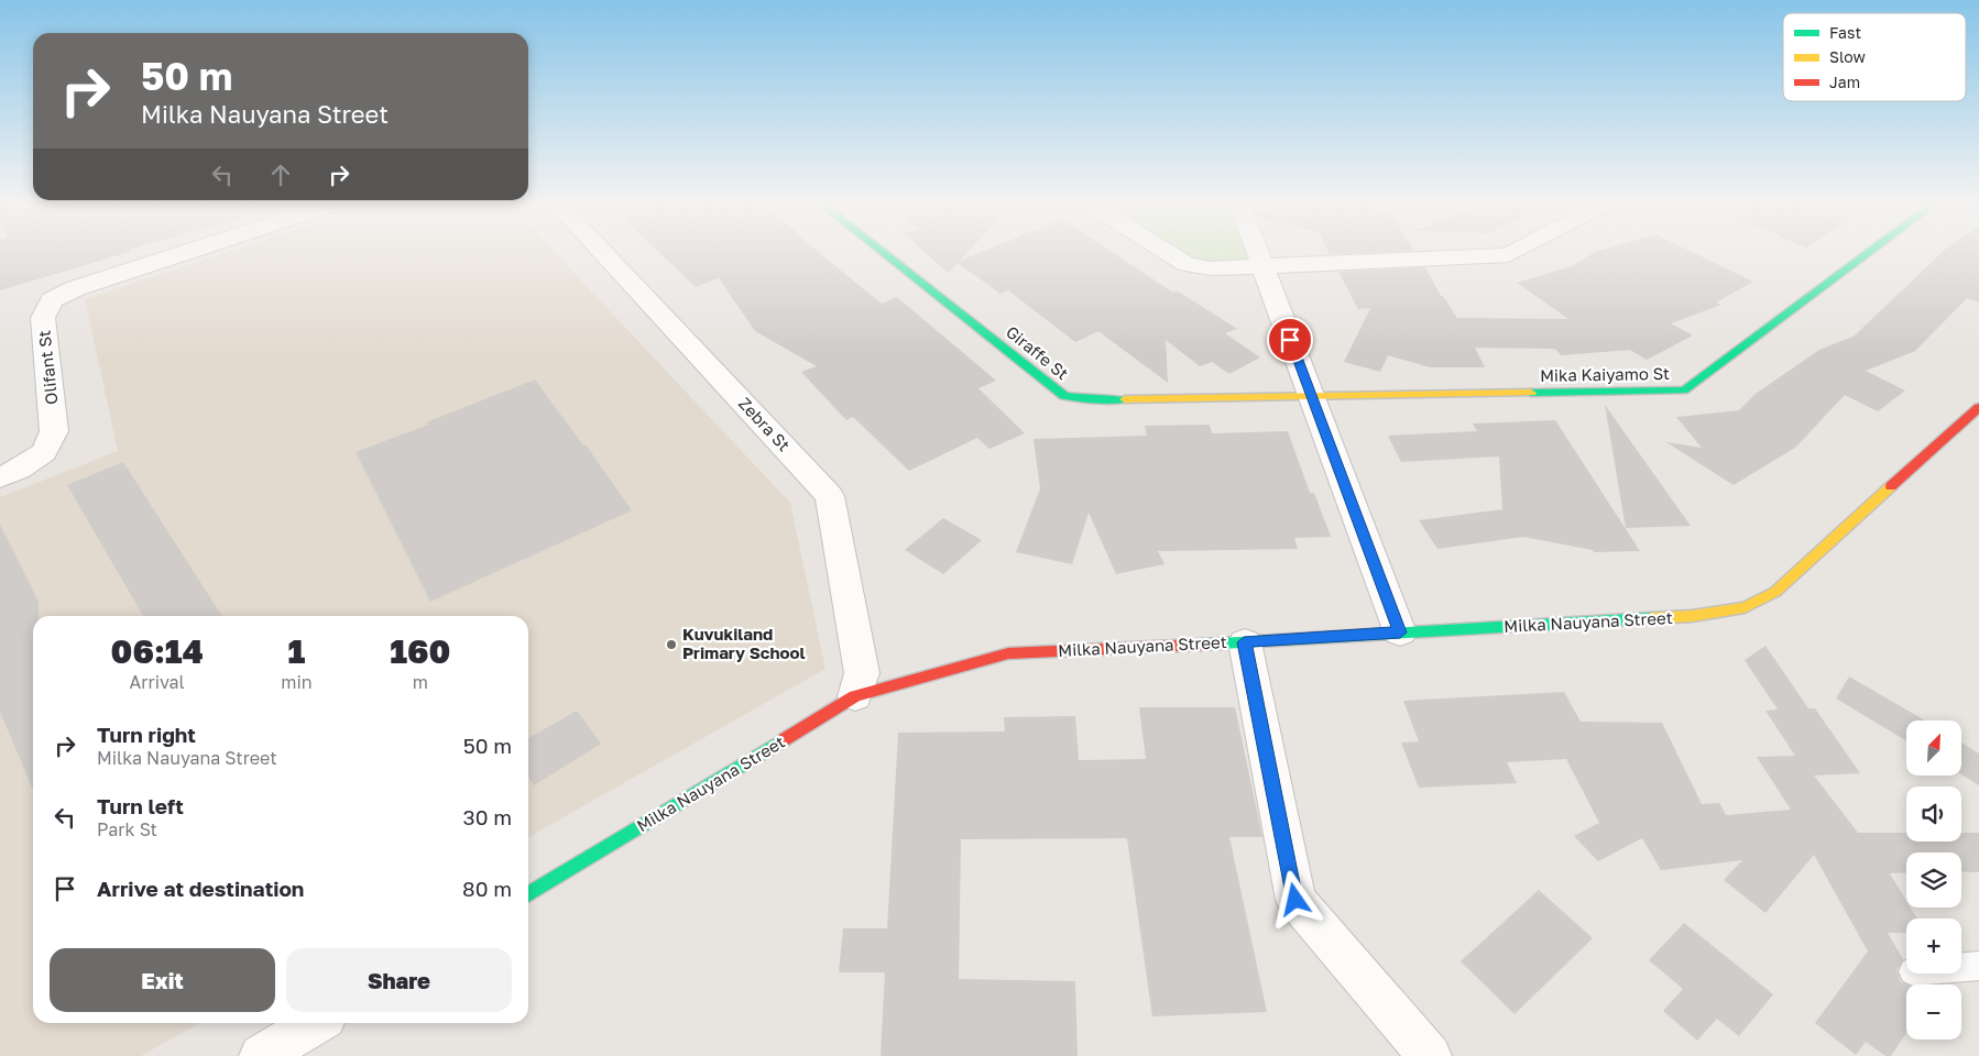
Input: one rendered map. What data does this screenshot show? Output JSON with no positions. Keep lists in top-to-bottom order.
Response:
{
  "streets": {
    "street": [
      "Giraffe St",
      "Olifant St",
      "Mika Kaiyamo St",
      "Zebra St",
      "Milka Nauyana Street"
    ]
  },
  "crossings": [
    ["Giraffe St", "Mika Kaiyamo St"],
    ["Zebra St", "Milka Nauyana Street"]
  ],
  "places": ["Kuvukiland Primary School"],
  "legend": ["Fast", "Slow", "Jam"],
  "north": "top right",
  "page": {
    "turn": ["50 m", "Milka Nauyana Street"],
    "eta": [
      "06:14",
      "Arrival",
      "1",
      "min",
      "160",
      "m"
    ],
    "list": [
      {
        "name": "Turn right",
        "note": "Milka Nauyana Street",
        "value": "50 m"
      },
      {
        "name": "Turn left",
        "note": "Park St",
        "value": "30 m"
      },
      {
        "name": "Arrive at destination",
        "value": "80 m"
      }
    ],
    "map_buttons": ["+", "−"],
    "buttons": ["Exit", "Share"]
  }
}
